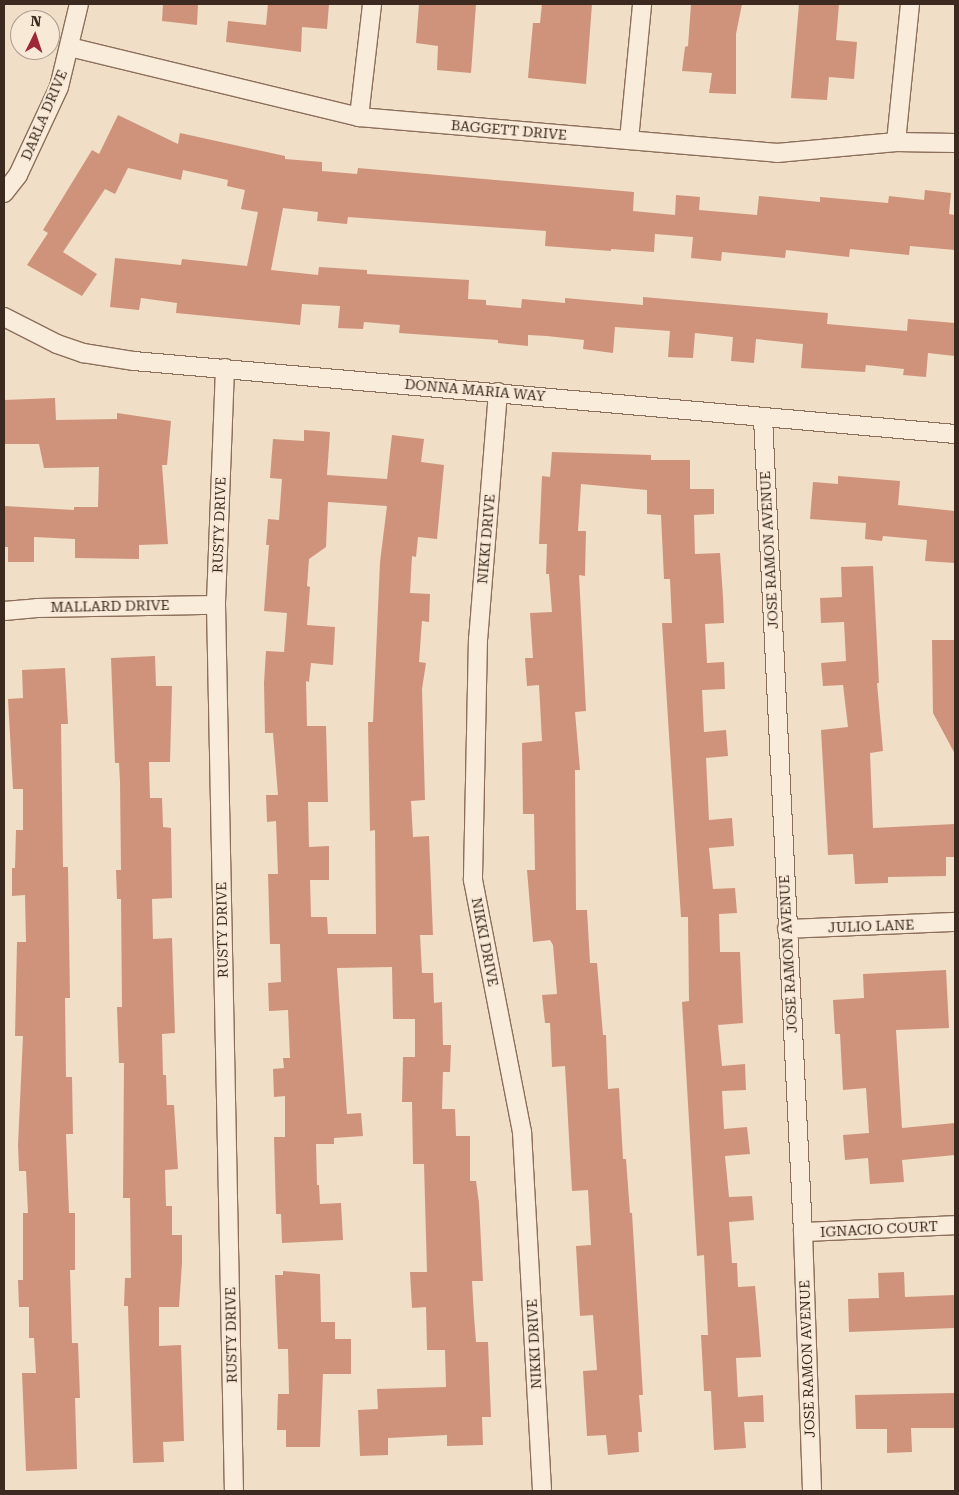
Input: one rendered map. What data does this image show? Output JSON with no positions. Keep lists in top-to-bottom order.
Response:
{
  "streets": {
    "street": [
      "DARLA DRIVE",
      "BAGGETT DRIVE",
      "DONNA MARIA WAY",
      "RUSTY DRIVE",
      "NIKKI DRIVE",
      "JOSE RAMON AVENUE",
      "MALLARD DRIVE",
      "JULIO LANE",
      "IGNACIO COURT"
    ]
  },
  "crossings": [
    ["DARLA DRIVE", "BAGGETT DRIVE"],
    ["DONNA MARIA WAY", "RUSTY DRIVE"],
    ["DONNA MARIA WAY", "NIKKI DRIVE"],
    ["DONNA MARIA WAY", "JOSE RAMON AVENUE"],
    ["RUSTY DRIVE", "MALLARD DRIVE"],
    ["JOSE RAMON AVENUE", "JULIO LANE"],
    ["JOSE RAMON AVENUE", "IGNACIO COURT"]
  ],
  "north": "top"
}
